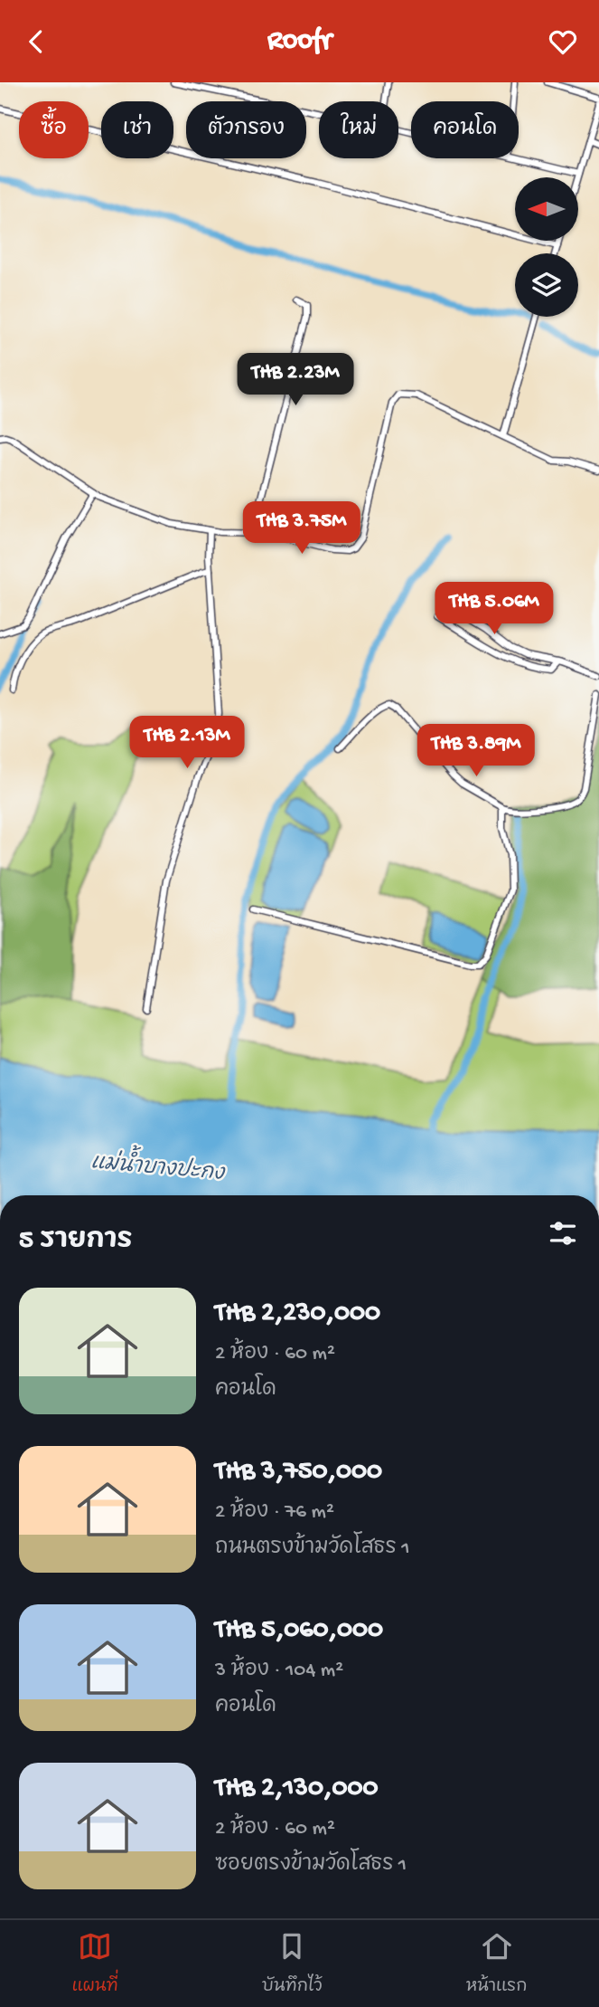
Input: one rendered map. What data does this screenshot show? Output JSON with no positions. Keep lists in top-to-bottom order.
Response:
{
  "water": ["แม่น้ำบางปะกง"],
  "north": "left",
  "page": {
    "header": "Roofr",
    "chip": [
      "ซื้อ",
      "เช่า",
      "ตัวกรอง",
      "ใหม่",
      "คอนโด"
    ],
    "price": [
      "THB 2.23M",
      "THB 3.75M",
      "THB 5.06M",
      "THB 2.13M",
      "THB 3.89M"
    ],
    "heading": "5 รายการ",
    "list": [
      {
        "name": "THB 2,230,000",
        "note": "2 ห้อง · 60 m² · คอนโด"
      },
      {
        "name": "THB 3,750,000",
        "note": "2 ห้อง · 76 m² · ถนนตรงข้ามวัดโสธร 1"
      },
      {
        "name": "THB 5,060,000",
        "note": "3 ห้อง · 104 m² · คอนโด"
      },
      {
        "name": "THB 2,130,000",
        "note": "2 ห้อง · 60 m² · ซอยตรงข้ามวัดโสธร 1"
      }
    ],
    "tabs": ["แผนที่", "บันทึกไว้", "หน้าแรก"]
  }
}
